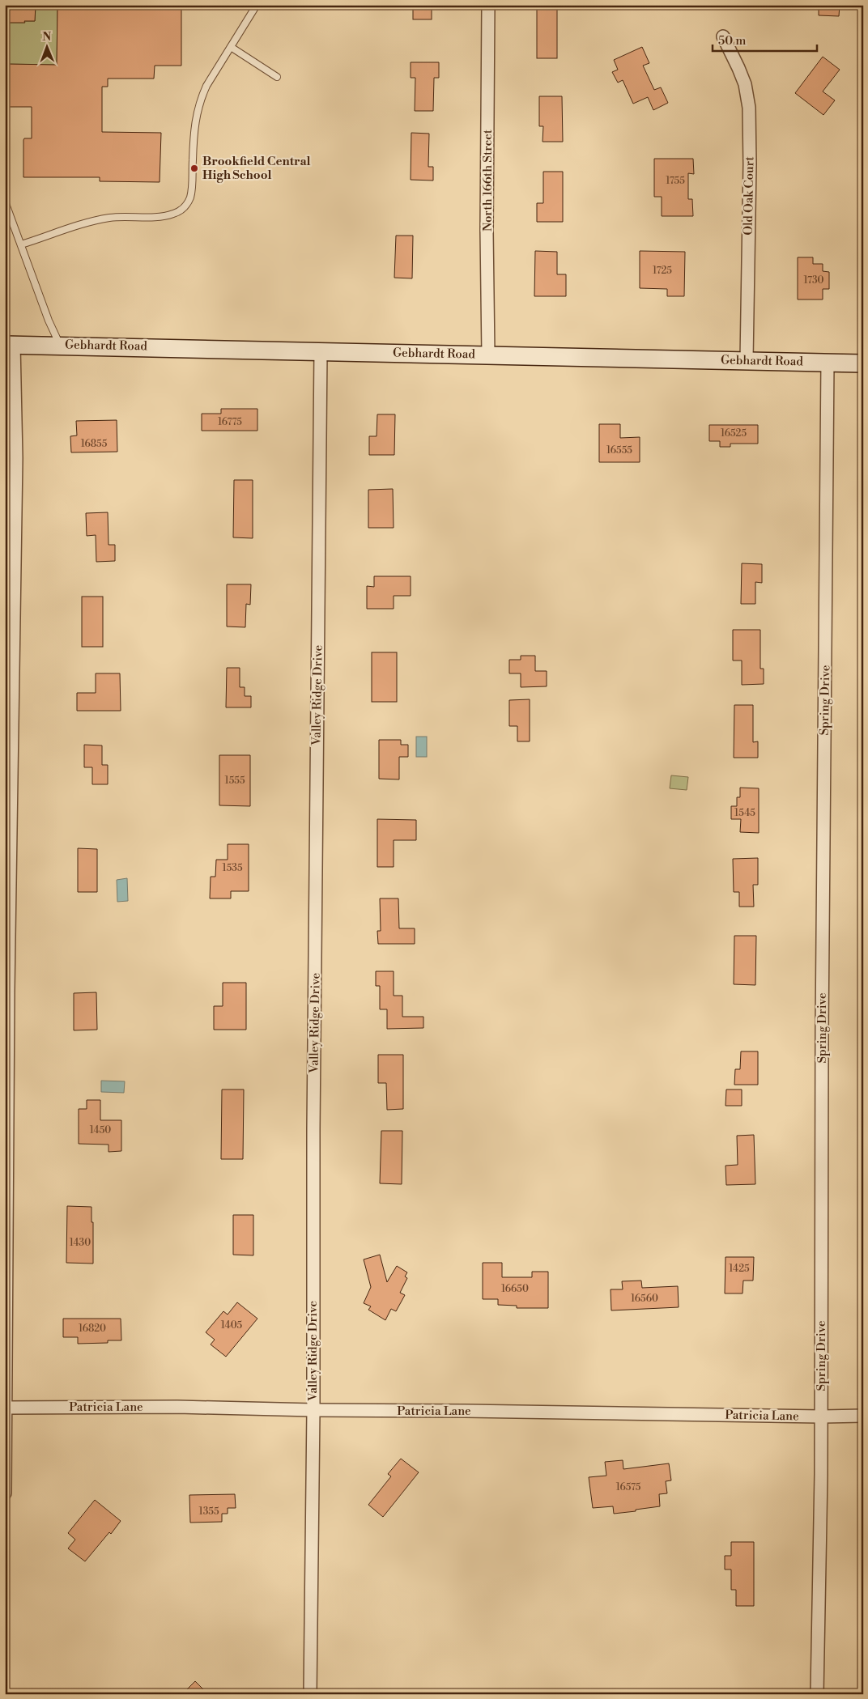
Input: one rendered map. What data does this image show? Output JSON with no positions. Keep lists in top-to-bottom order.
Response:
{
  "streets": {
    "street": [
      "North 166th Street",
      "Old Oak Court",
      "Gebhardt Road",
      "Valley Ridge Drive",
      "Spring Drive",
      "Patricia Lane"
    ]
  },
  "crossings": [
    ["North 166th Street", "Gebhardt Road"],
    ["Old Oak Court", "Gebhardt Road"],
    ["Gebhardt Road", "Valley Ridge Drive"],
    ["Gebhardt Road", "Spring Drive"],
    ["Valley Ridge Drive", "Patricia Lane"],
    ["Spring Drive", "Patricia Lane"]
  ],
  "places": ["Brookfield Central High School"],
  "house_numbers": [
    "1755",
    "1725",
    "1730",
    "16775",
    "16525",
    "16855",
    "16555",
    "1555",
    "1545",
    "1535",
    "1450",
    "1430",
    "1425",
    "16650",
    "16560",
    "1405",
    "16820",
    "16575",
    "1355"
  ],
  "scale_bar": "50 m",
  "north": "top"
}
